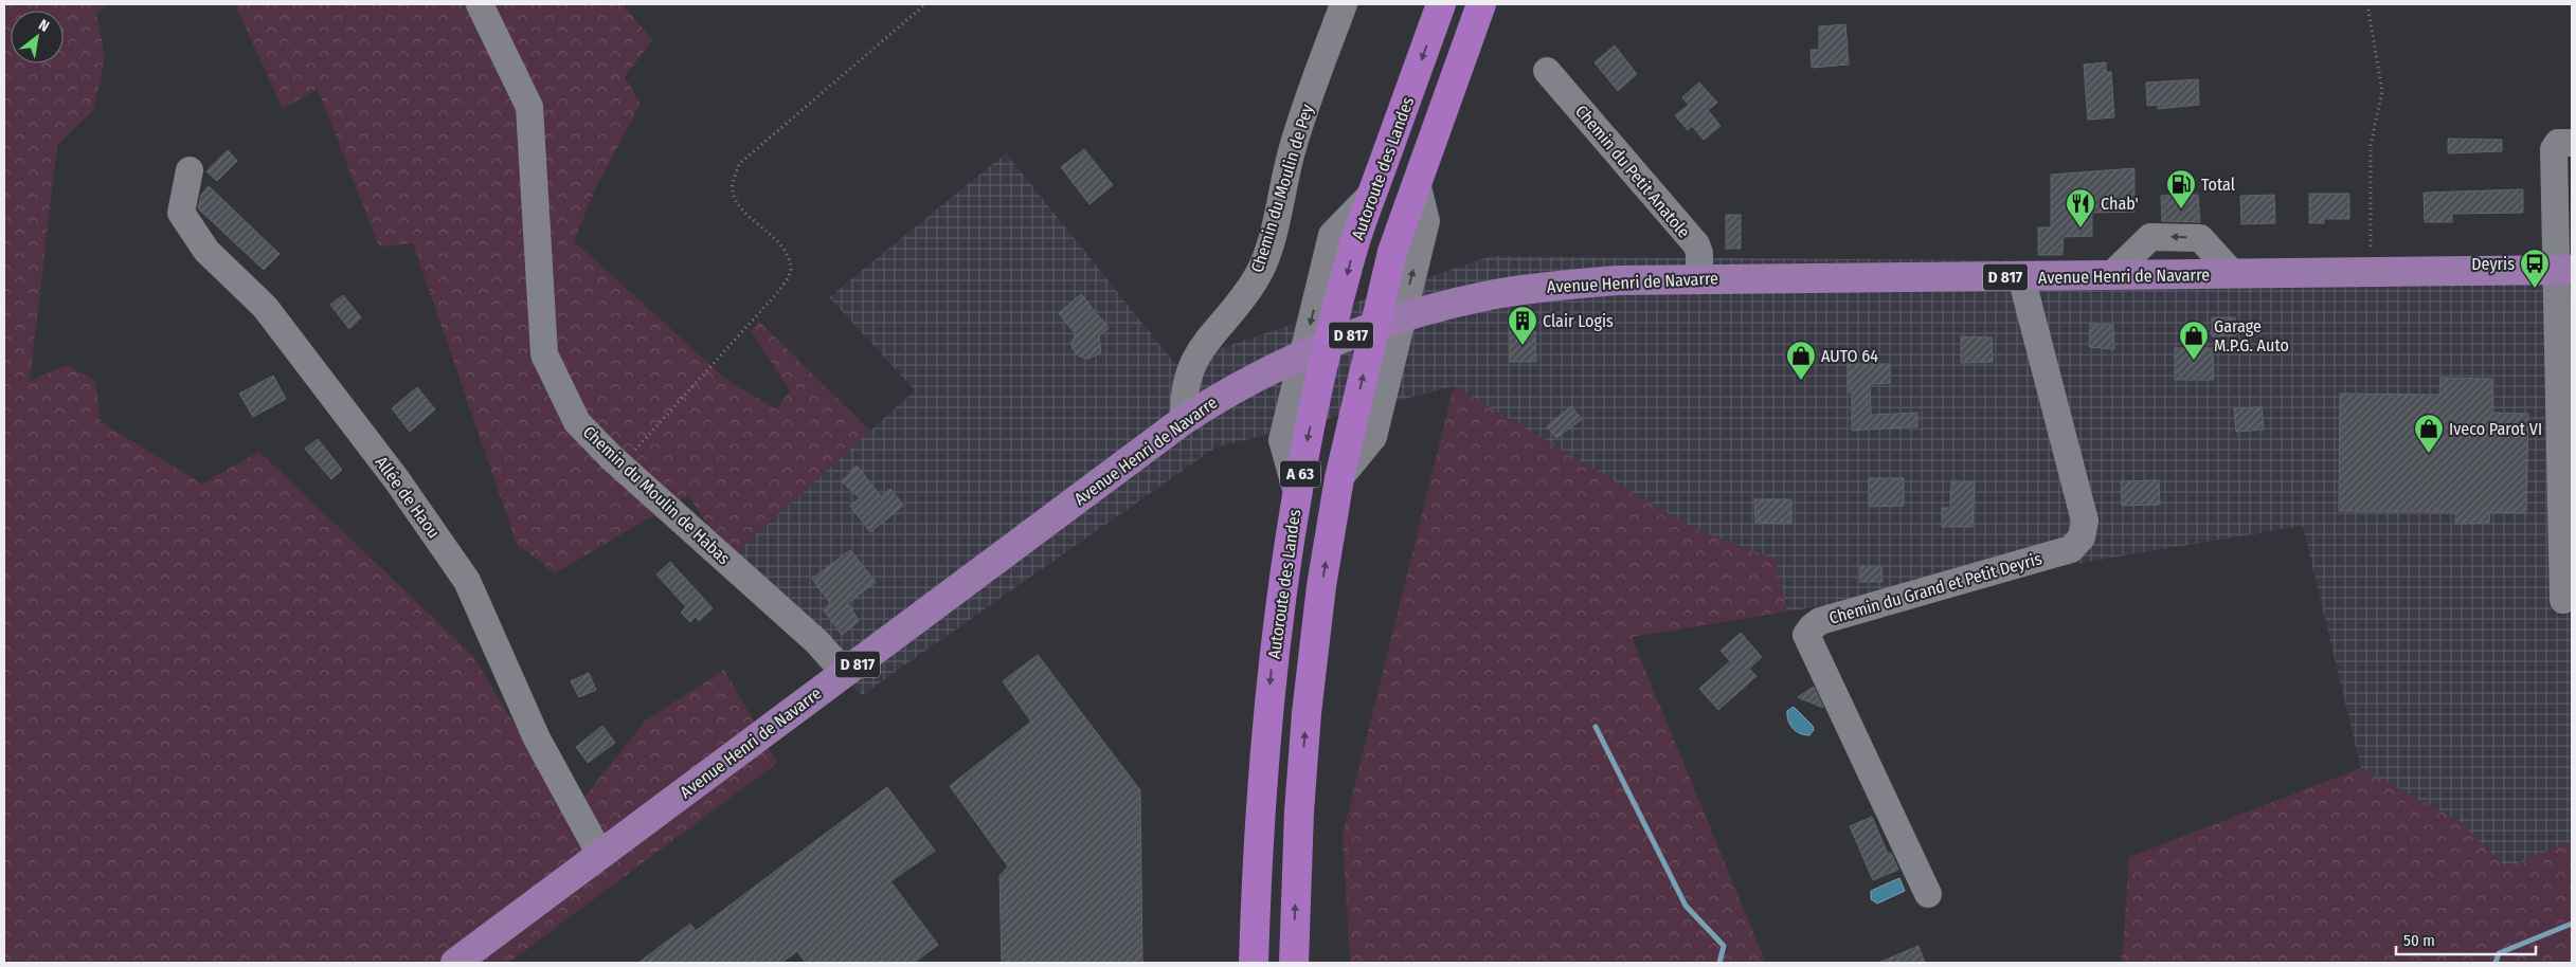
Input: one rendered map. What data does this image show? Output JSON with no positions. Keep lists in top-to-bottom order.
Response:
{
  "streets": {
    "highway": ["Autoroute des Landes", "A 63"],
    "main road": ["Avenue Henri de Navarre", "D 817"],
    "street": [
      "Chemin du Petit Anatole",
      "Chemin du Moulin de Pey",
      "Chemin du Moulin de Habas",
      "Allée de Haou",
      "Chemin du Grand et Petit Deyris"
    ]
  },
  "crossings": [
    ["Chemin du Petit Anatole", "Avenue Henri de Navarre"],
    ["Chemin du Moulin de Pey", "Avenue Henri de Navarre"],
    ["Avenue Henri de Navarre", "Chemin du Moulin de Habas"],
    ["Avenue Henri de Navarre", "Allée de Haou"],
    ["Avenue Henri de Navarre", "Chemin du Grand et Petit Deyris"]
  ],
  "places": {
    "fuel station": ["Total"],
    "restaurant": ["Chab'"],
    "bus stop": ["Deyris"],
    "building": ["Clair Logis"],
    "shop": ["Garage M.P.G. Auto", "AUTO 64", "Iveco Parot VI"]
  },
  "scale_bar": "50 m",
  "north": "top right"
}
